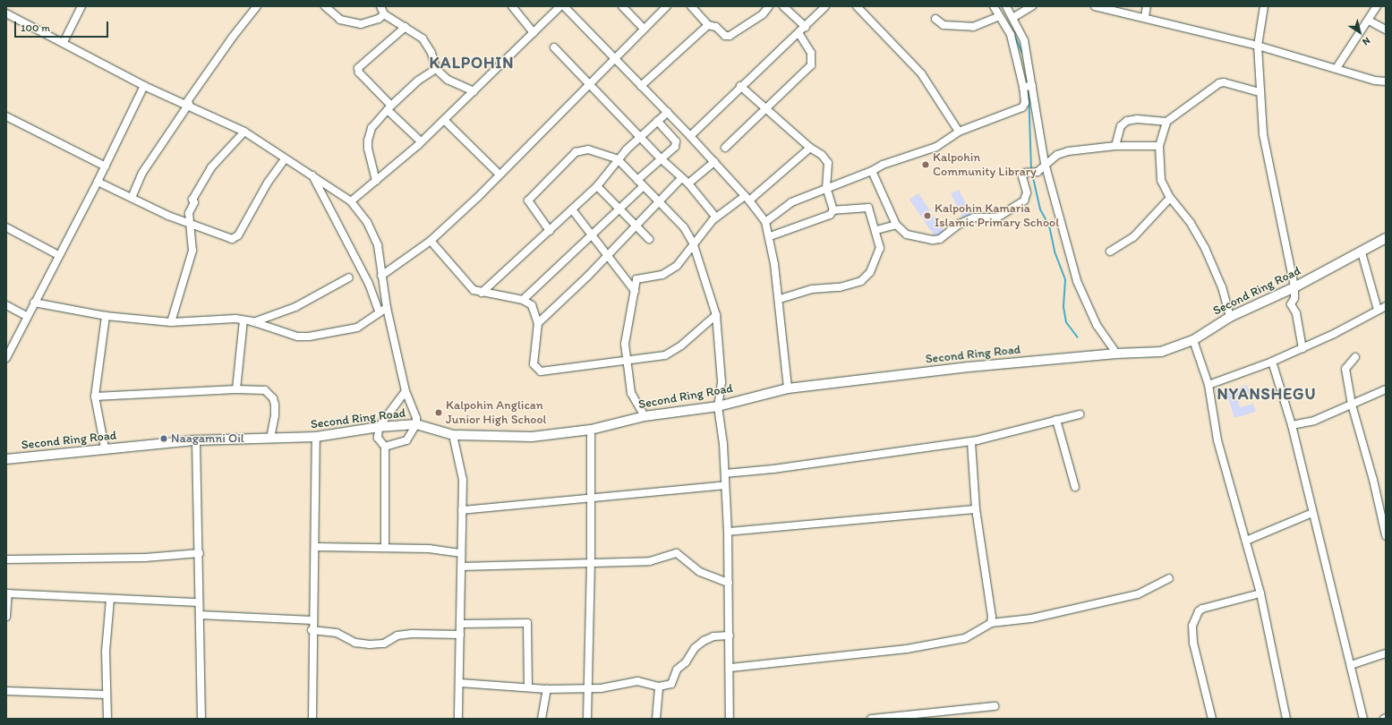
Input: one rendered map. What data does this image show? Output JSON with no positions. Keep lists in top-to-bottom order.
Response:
{
  "streets": {
    "street": ["Second Ring Road"]
  },
  "districts": ["KALPOHIN", "NYANSHEGU"],
  "places": [
    "Kalpohin Community Library",
    "Kalpohin Kamaria Islamic Primary School",
    "Kalpohin Anglican Junior High School",
    "Naagamni Oil"
  ],
  "scale_bar": "100 m",
  "north": "bottom right"
}
